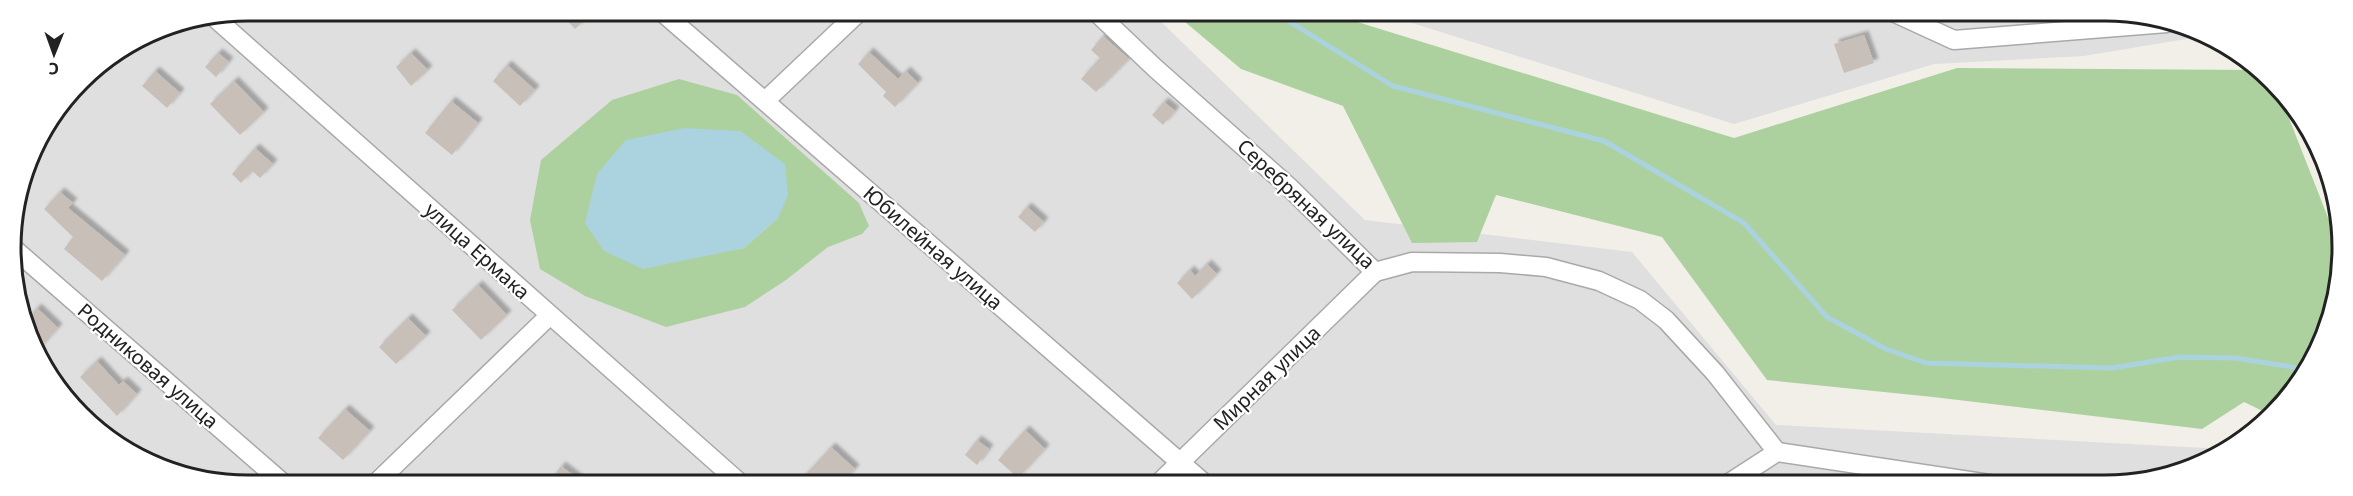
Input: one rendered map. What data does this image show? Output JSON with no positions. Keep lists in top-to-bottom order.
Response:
{
  "streets": {
    "street": [
      "Серебряная улица",
      "Юбилейная улица",
      "улица Ермака",
      "Родниковая улица",
      "Мирная улица"
    ]
  },
  "crossings": [
    ["Серебряная улица", "Мирная улица"],
    ["Юбилейная улица", "Мирная улица"]
  ],
  "north": "bottom"
}
